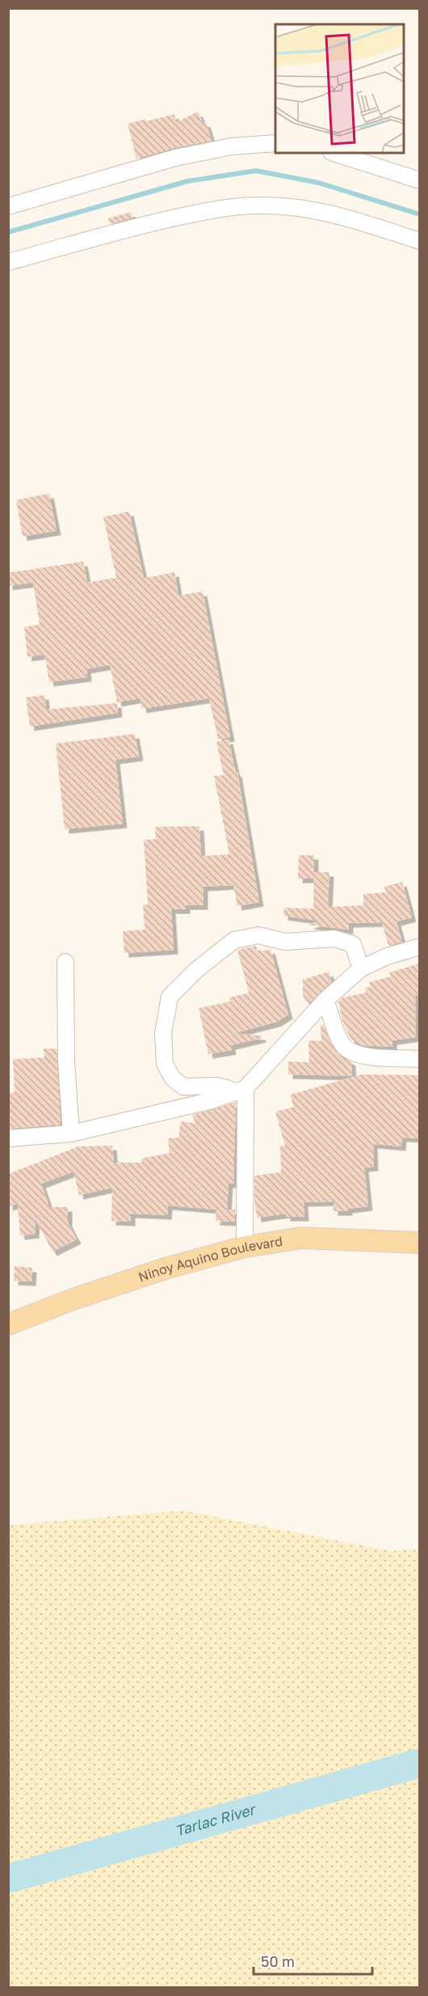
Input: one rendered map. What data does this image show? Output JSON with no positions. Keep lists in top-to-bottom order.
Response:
{
  "streets": {
    "main road": ["Ninoy Aquino Boulevard"]
  },
  "water": ["Tarlac River"],
  "scale_bar": "50 m"
}
